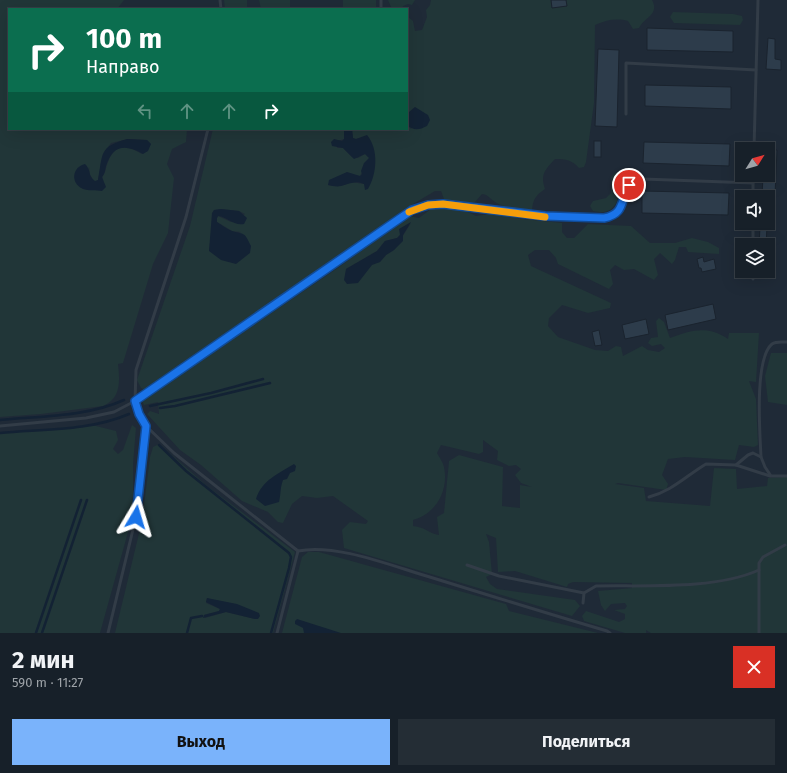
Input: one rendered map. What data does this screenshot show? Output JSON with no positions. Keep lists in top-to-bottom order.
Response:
{
  "north": "top right",
  "page": {
    "turn": ["100 m", "Направо"],
    "heading": ["2 мин", "590 m · 11:27"],
    "buttons": ["Выход", "Поделиться"]
  }
}
